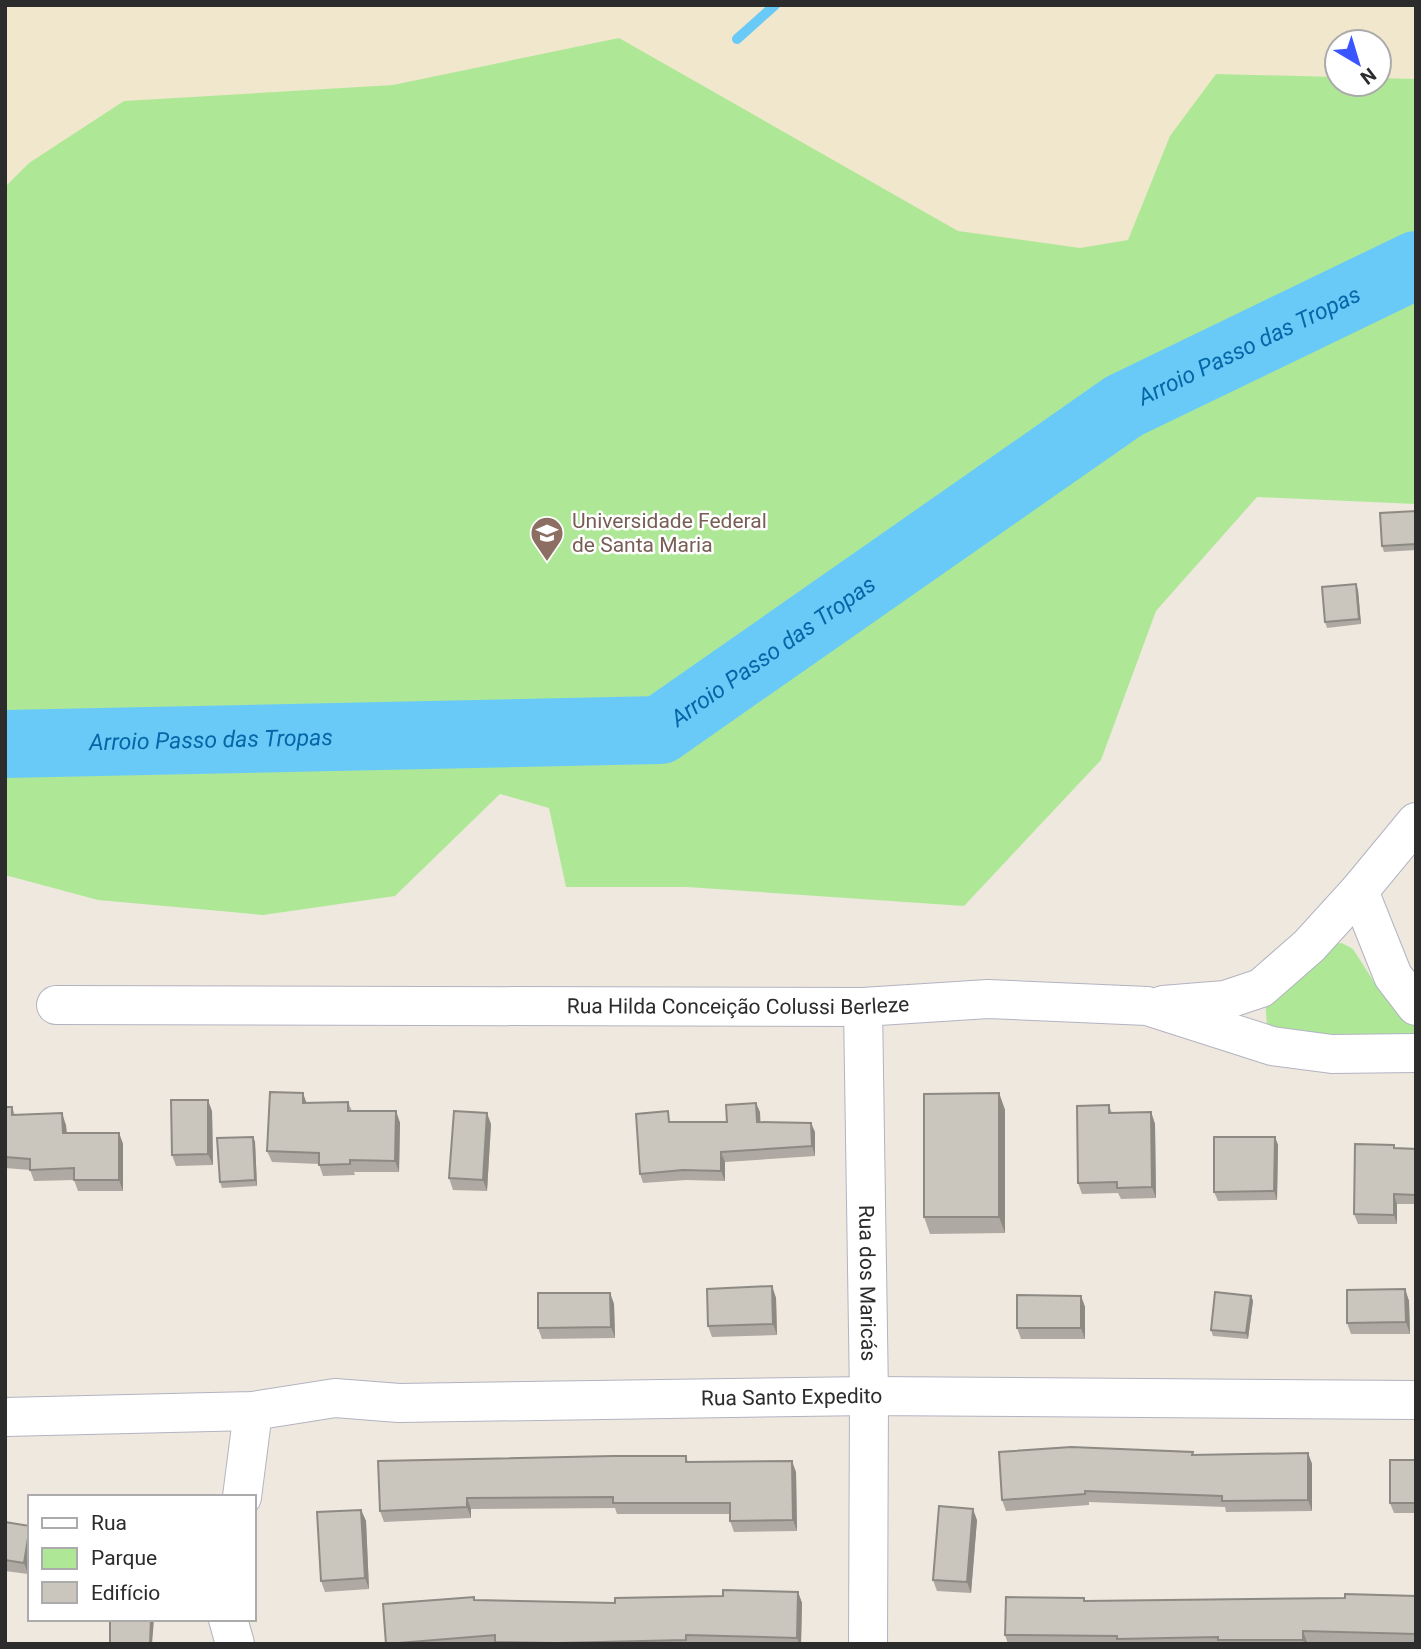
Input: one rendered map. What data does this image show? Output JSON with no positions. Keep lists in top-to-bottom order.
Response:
{
  "streets": {
    "street": ["Rua Hilda Conceição Colussi Berleze", "Rua dos Maricás", "Rua Santo Expedito"]
  },
  "crossings": [
    ["Rua Hilda Conceição Colussi Berleze", "Rua dos Maricás"],
    ["Rua dos Maricás", "Rua Santo Expedito"]
  ],
  "water": ["Arroio Passo das Tropas"],
  "places": {
    "school or university": ["Universidade Federal de Santa Maria"]
  },
  "legend": ["Rua", "Parque", "Edifício"],
  "north": "bottom right"
}
